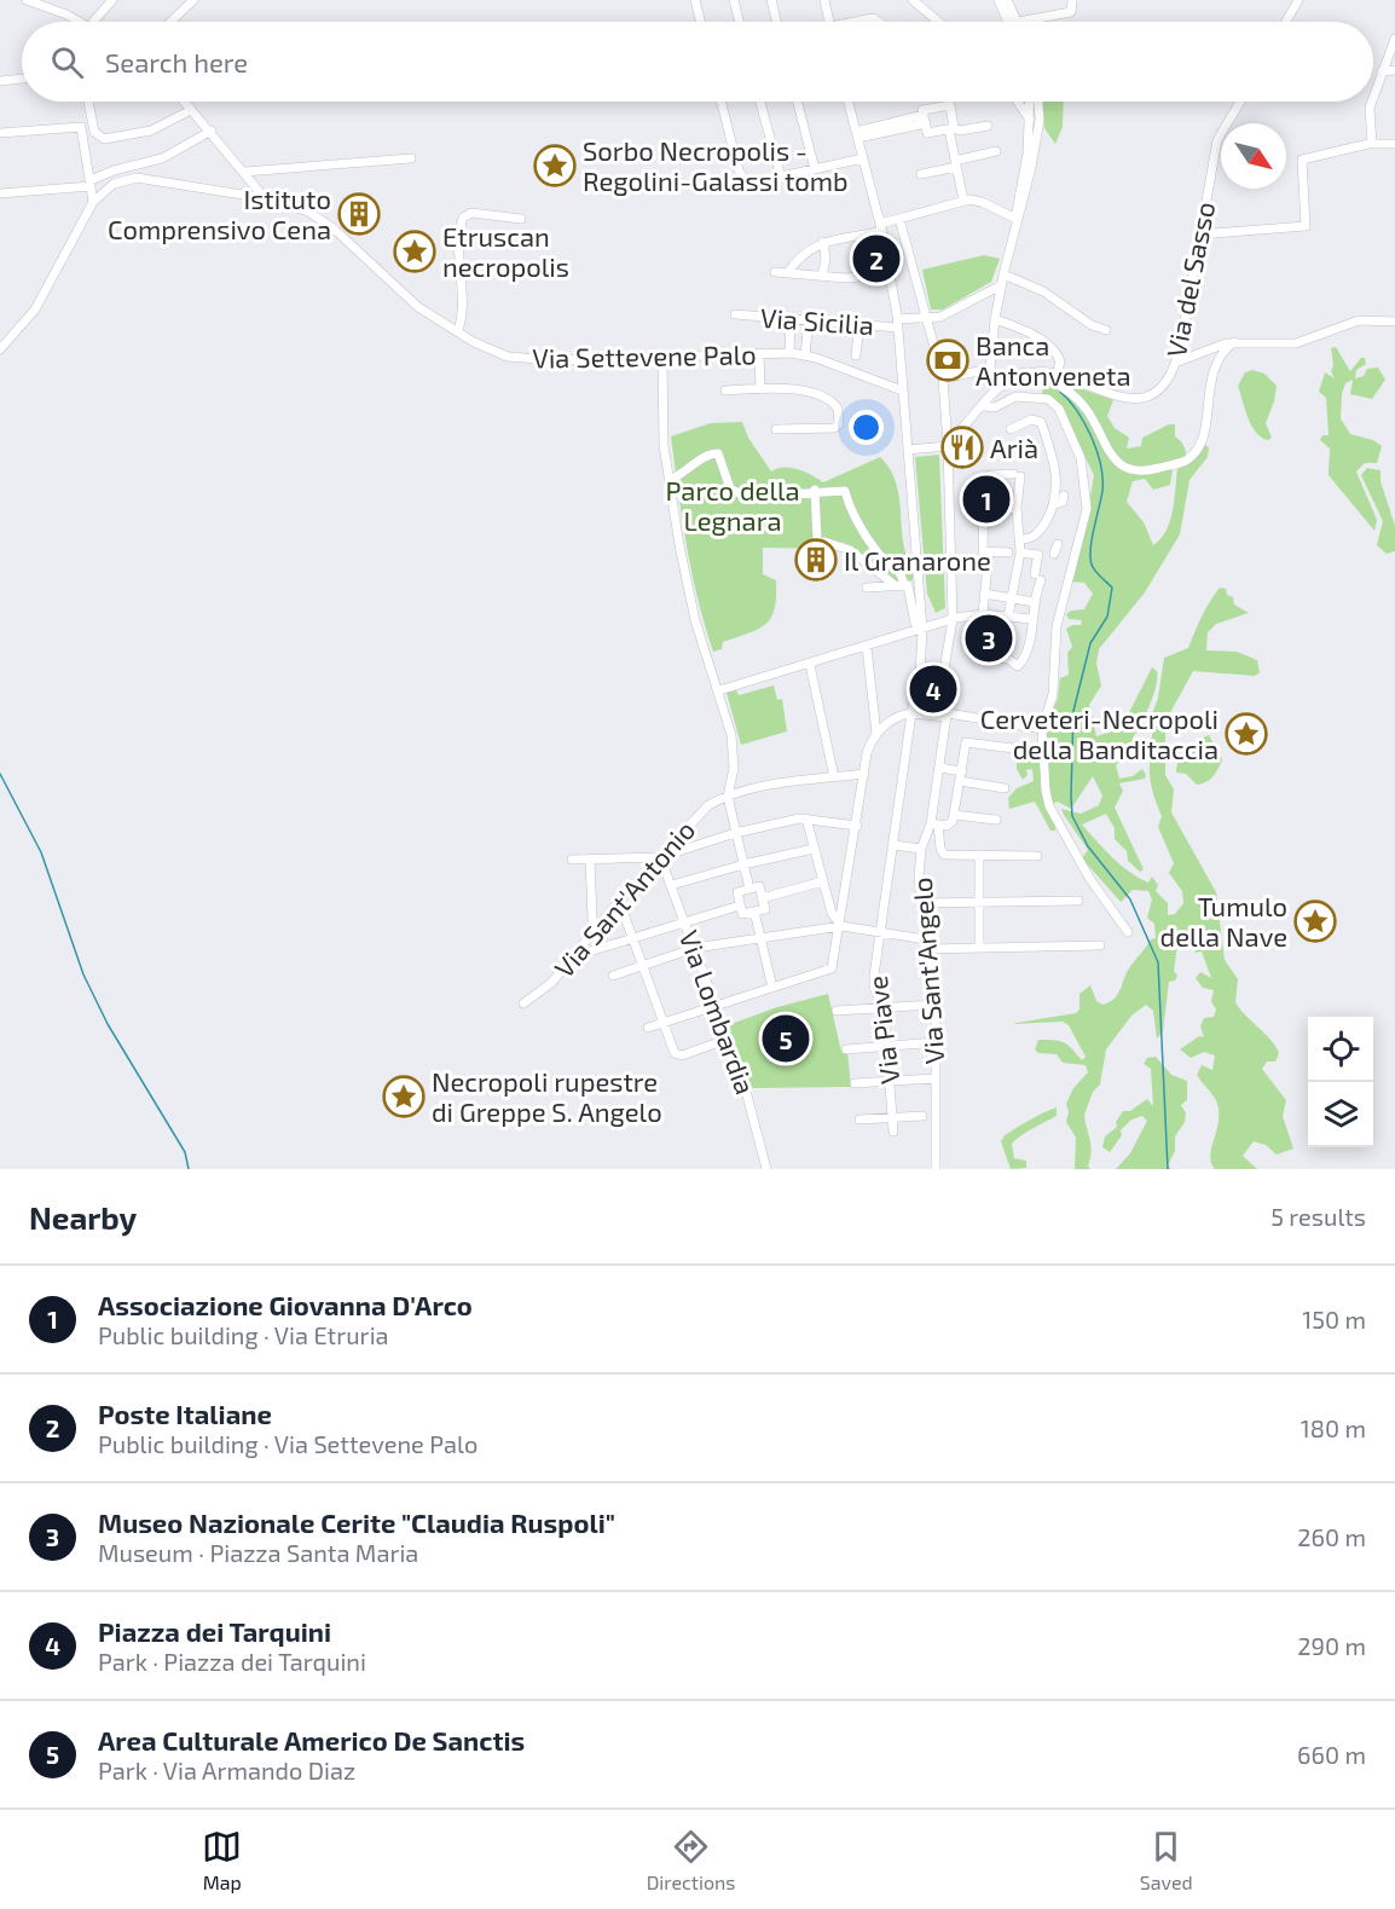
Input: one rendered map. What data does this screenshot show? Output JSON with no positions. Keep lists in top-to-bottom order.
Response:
{
  "streets": {
    "street": [
      "Via del Sasso",
      "Via Sicilia",
      "Via Settevene Palo",
      "Via Sant'Antonio",
      "Via Sant'Angelo",
      "Via Lombardia",
      "Via Piave"
    ]
  },
  "crossings": [
    ["Via Settevene Palo", "Via Piave"],
    ["Via Sant'Antonio", "Via Lombardia"]
  ],
  "parks": ["Parco della Legnara"],
  "places": {
    "place": [
      "Sorbo Necropolis - Regolini-Galassi tomb",
      "Etruscan necropolis",
      "Cerveteri-Necropoli della Banditaccia",
      "Tumulo della Nave",
      "Necropoli rupestre di Greppe S. Angelo"
    ],
    "building": ["Istituto Comprensivo Cena", "Il Granarone"],
    "bank": ["Banca Antonveneta"],
    "restaurant": ["Arià"]
  },
  "north": "bottom right",
  "page": {
    "search": "Search here",
    "pins": [
      "2",
      "1",
      "3",
      "4",
      "5"
    ],
    "heading": ["Nearby", "5 results"],
    "list": [
      {
        "mark": "1",
        "name": "Associazione Giovanna D'Arco",
        "note": "Public building · Via Etruria",
        "value": "150 m"
      },
      {
        "mark": "2",
        "name": "Poste Italiane",
        "note": "Public building · Via Settevene Palo",
        "value": "180 m"
      },
      {
        "mark": "3",
        "name": "Museo Nazionale Cerite \"Claudia Ruspoli\"",
        "note": "Museum · Piazza Santa Maria",
        "value": "260 m"
      },
      {
        "mark": "4",
        "name": "Piazza dei Tarquini",
        "note": "Park · Piazza dei Tarquini",
        "value": "290 m"
      },
      {
        "mark": "5",
        "name": "Area Culturale Americo De Sanctis",
        "note": "Park · Via Armando Diaz",
        "value": "660 m"
      }
    ],
    "nav": ["Map", "Directions", "Saved"]
  }
}
